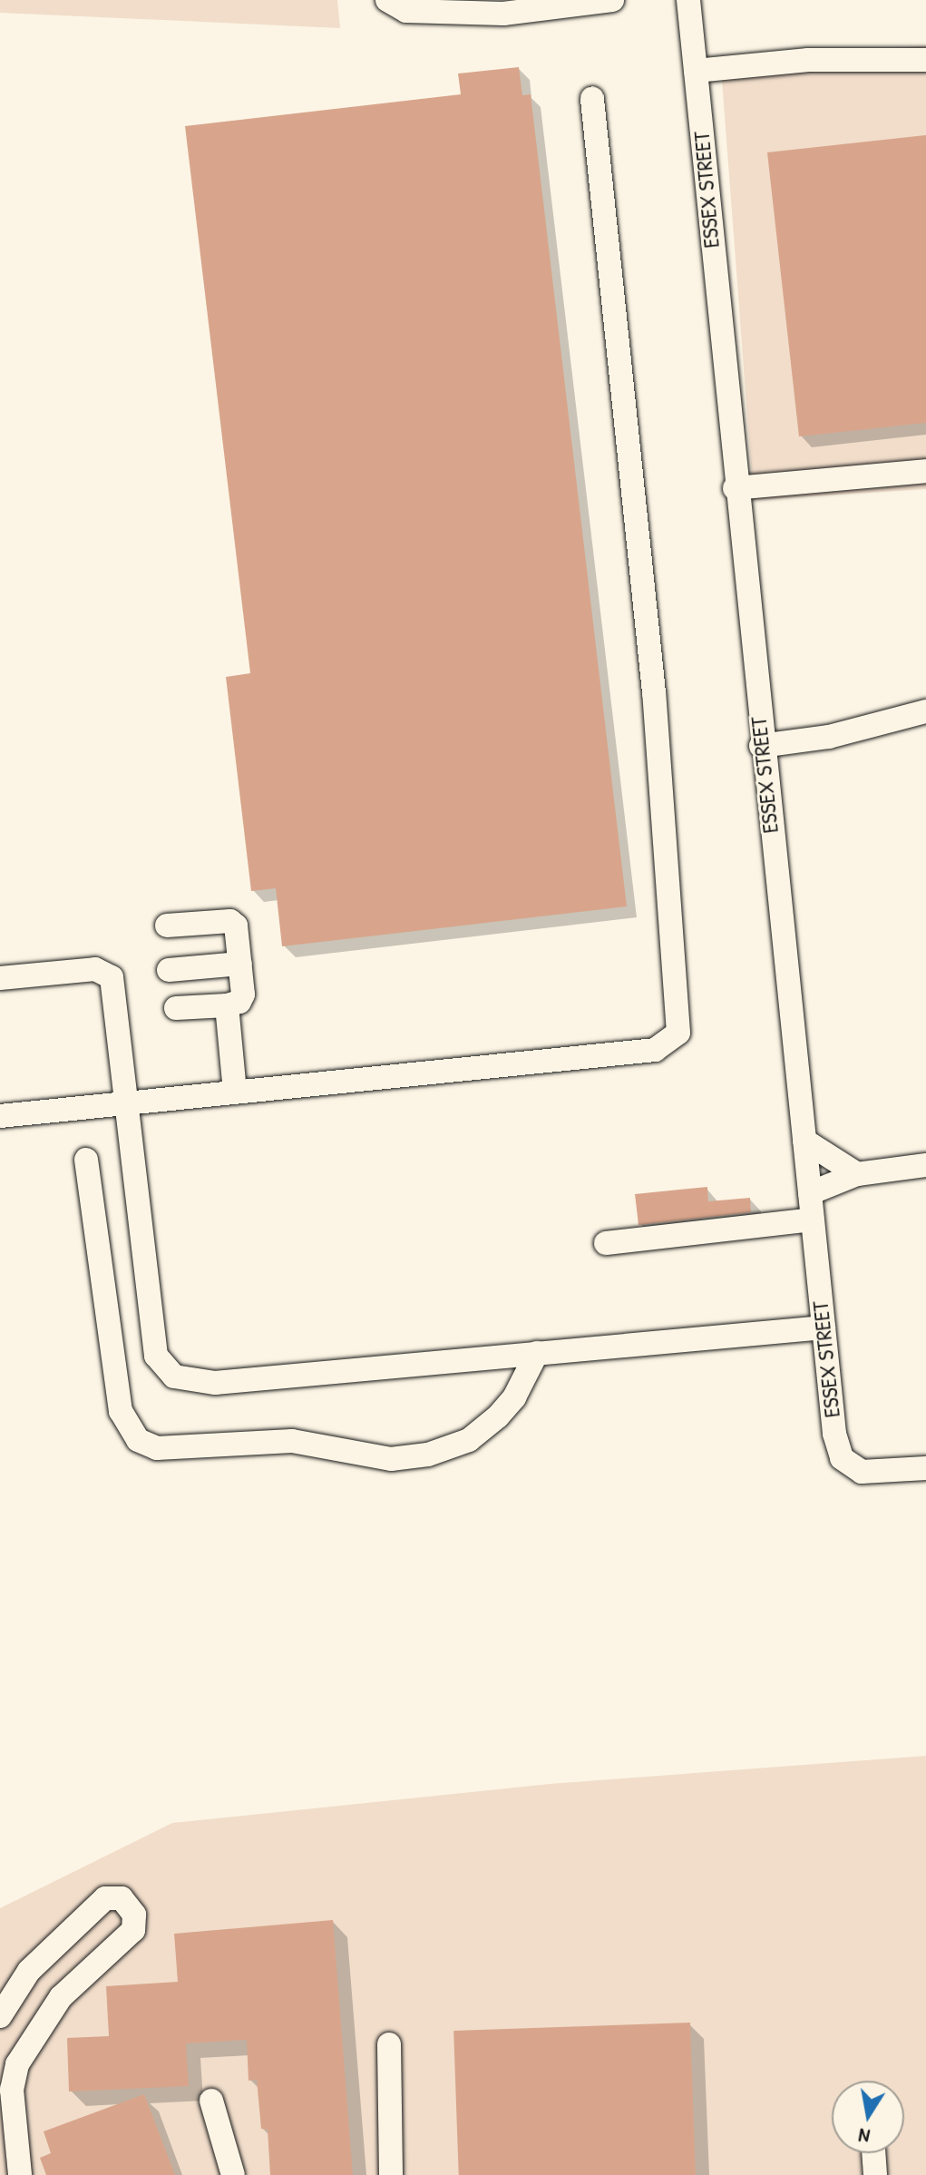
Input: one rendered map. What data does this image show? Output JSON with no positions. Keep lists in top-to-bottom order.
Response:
{
  "streets": {
    "street": ["ESSEX STREET"]
  },
  "north": "bottom"
}
